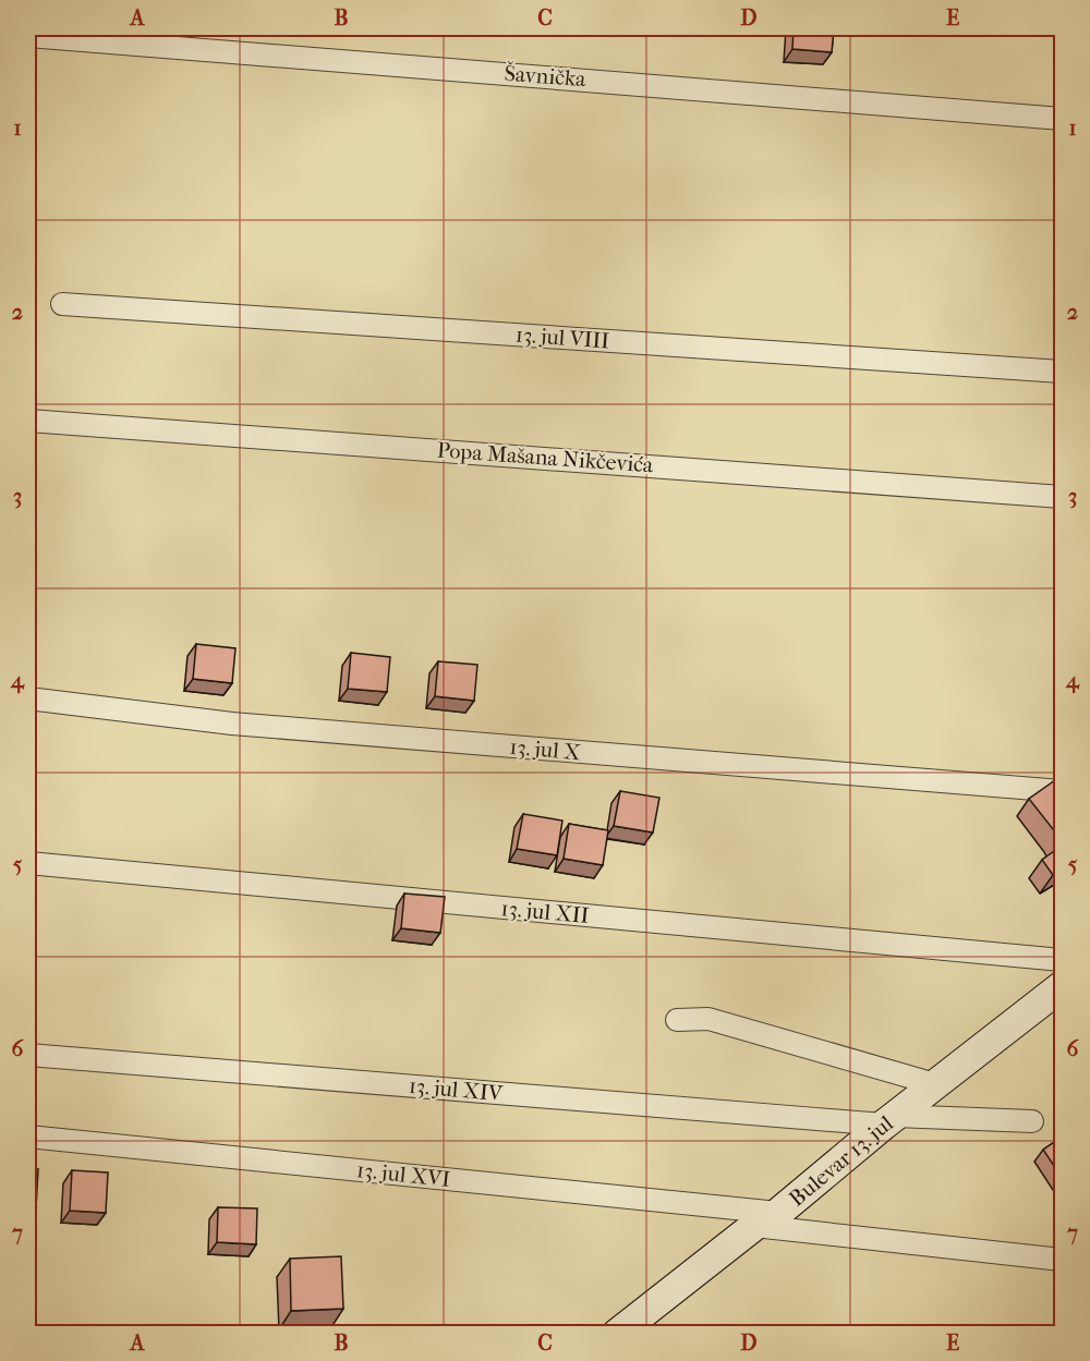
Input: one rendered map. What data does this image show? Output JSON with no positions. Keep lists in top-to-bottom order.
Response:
{
  "streets": {
    "street": [
      "Šavnička",
      "13. jul VIII",
      "Popa Mašana Nikčevića",
      "13. jul X",
      "13. jul XII",
      "13. jul XIV",
      "Bulevar 13. jul",
      "13. jul XVI"
    ]
  },
  "crossings": [
    ["13. jul XIV", "Bulevar 13. jul"],
    ["Bulevar 13. jul", "13. jul XVI"]
  ],
  "grid": {
    "columns": [
      "A",
      "B",
      "C",
      "D",
      "E"
    ],
    "rows": [
      "1",
      "2",
      "3",
      "4",
      "5",
      "6",
      "7"
    ]
  }
}
